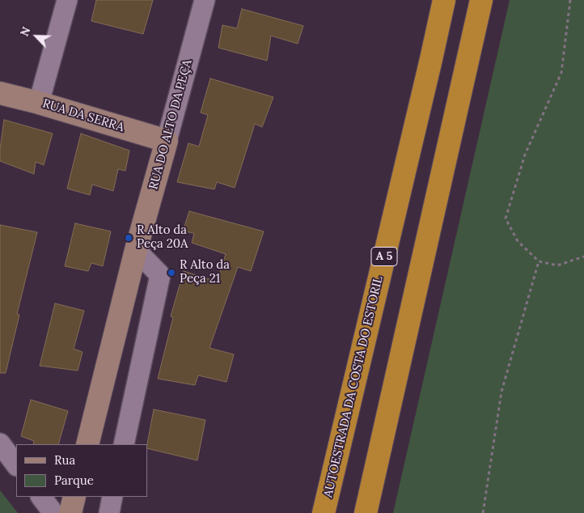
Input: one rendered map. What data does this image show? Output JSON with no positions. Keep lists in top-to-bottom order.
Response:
{
  "streets": {
    "highway": ["A 5", "AUTOESTRADA DA COSTA DO ESTORIL"],
    "street": ["RUA DA SERRA", "RUA DO ALTO DA PEÇA"]
  },
  "crossings": [
    ["RUA DA SERRA", "RUA DO ALTO DA PEÇA"]
  ],
  "places": ["R Alto da Peça 20A", "R Alto da Peça 21"],
  "legend": ["Rua", "Parque"],
  "north": "top left"
}
